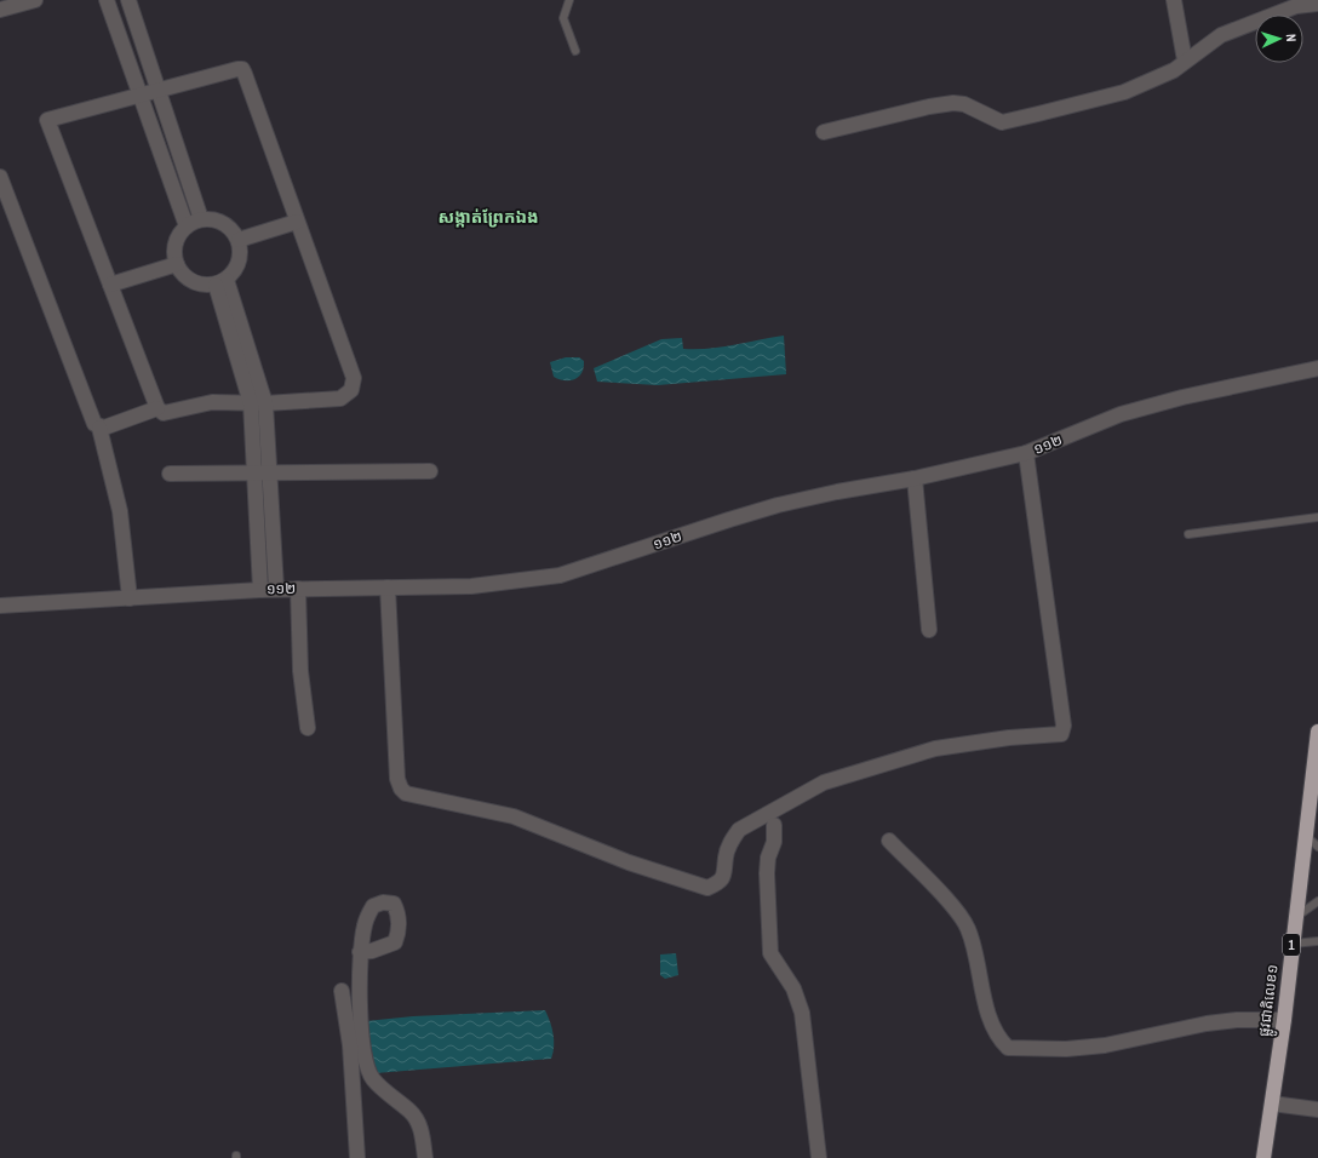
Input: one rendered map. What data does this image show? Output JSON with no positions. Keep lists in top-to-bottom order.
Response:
{
  "streets": {
    "highway": ["1", "ផ្លូវជាតិលេខ១"],
    "street": ["១១២"]
  },
  "districts": ["សង្កាត់ព្រែកឯង"],
  "north": "right"
}
